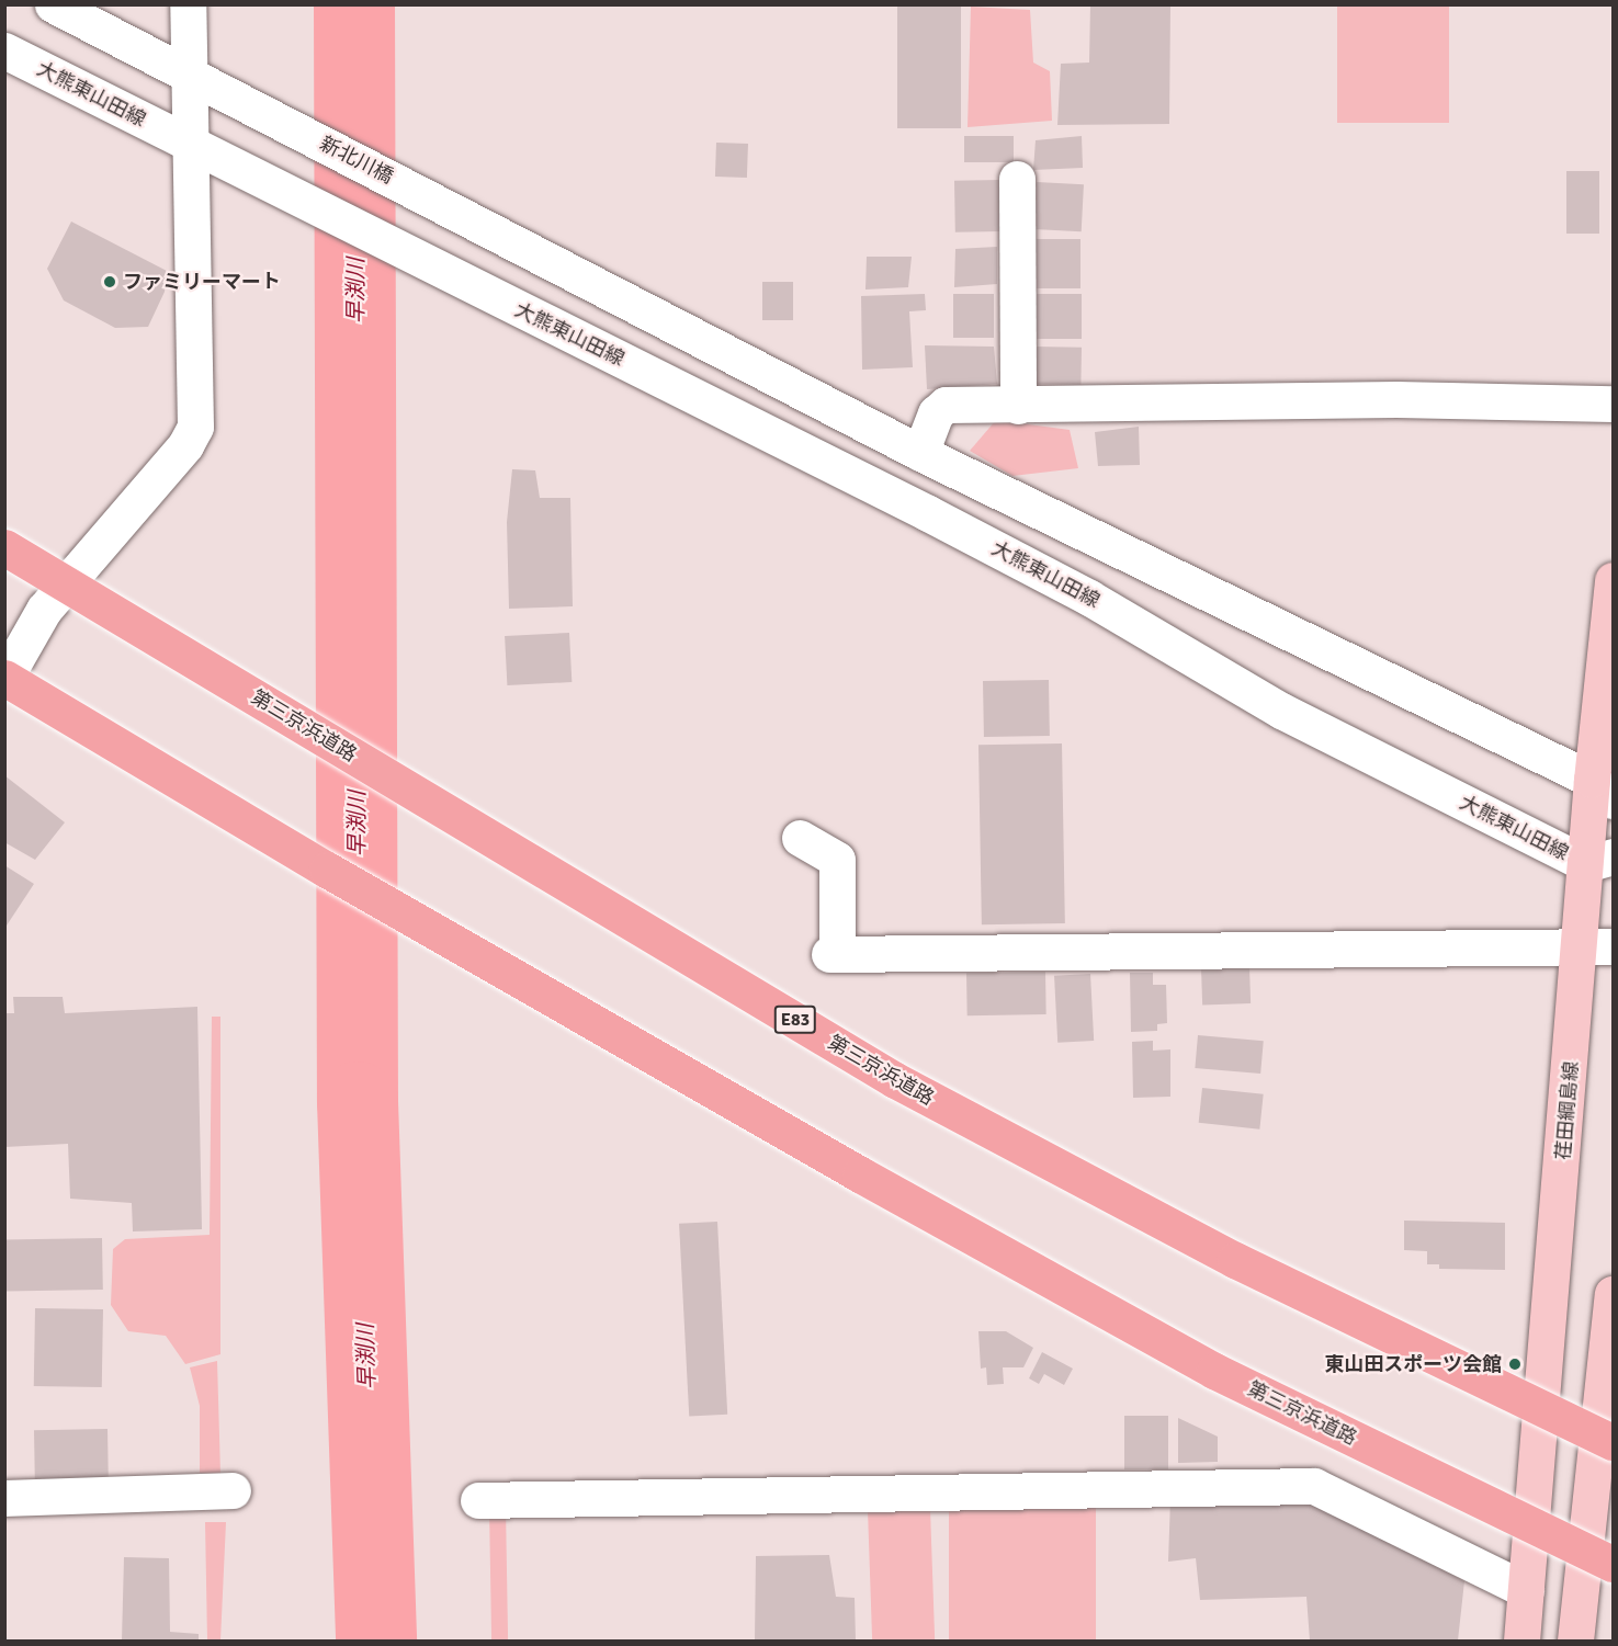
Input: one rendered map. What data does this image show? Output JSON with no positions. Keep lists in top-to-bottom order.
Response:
{
  "streets": {
    "highway": ["第三京浜道路", "E83"],
    "main road": ["荏田綱島線"],
    "street": ["大熊東山田線", "新北川橋"]
  },
  "crossings": [
    ["大熊東山田線", "荏田綱島線"]
  ],
  "water": ["早渕川"],
  "places": ["ファミリーマート", "東山田スポーツ会館"]
}
